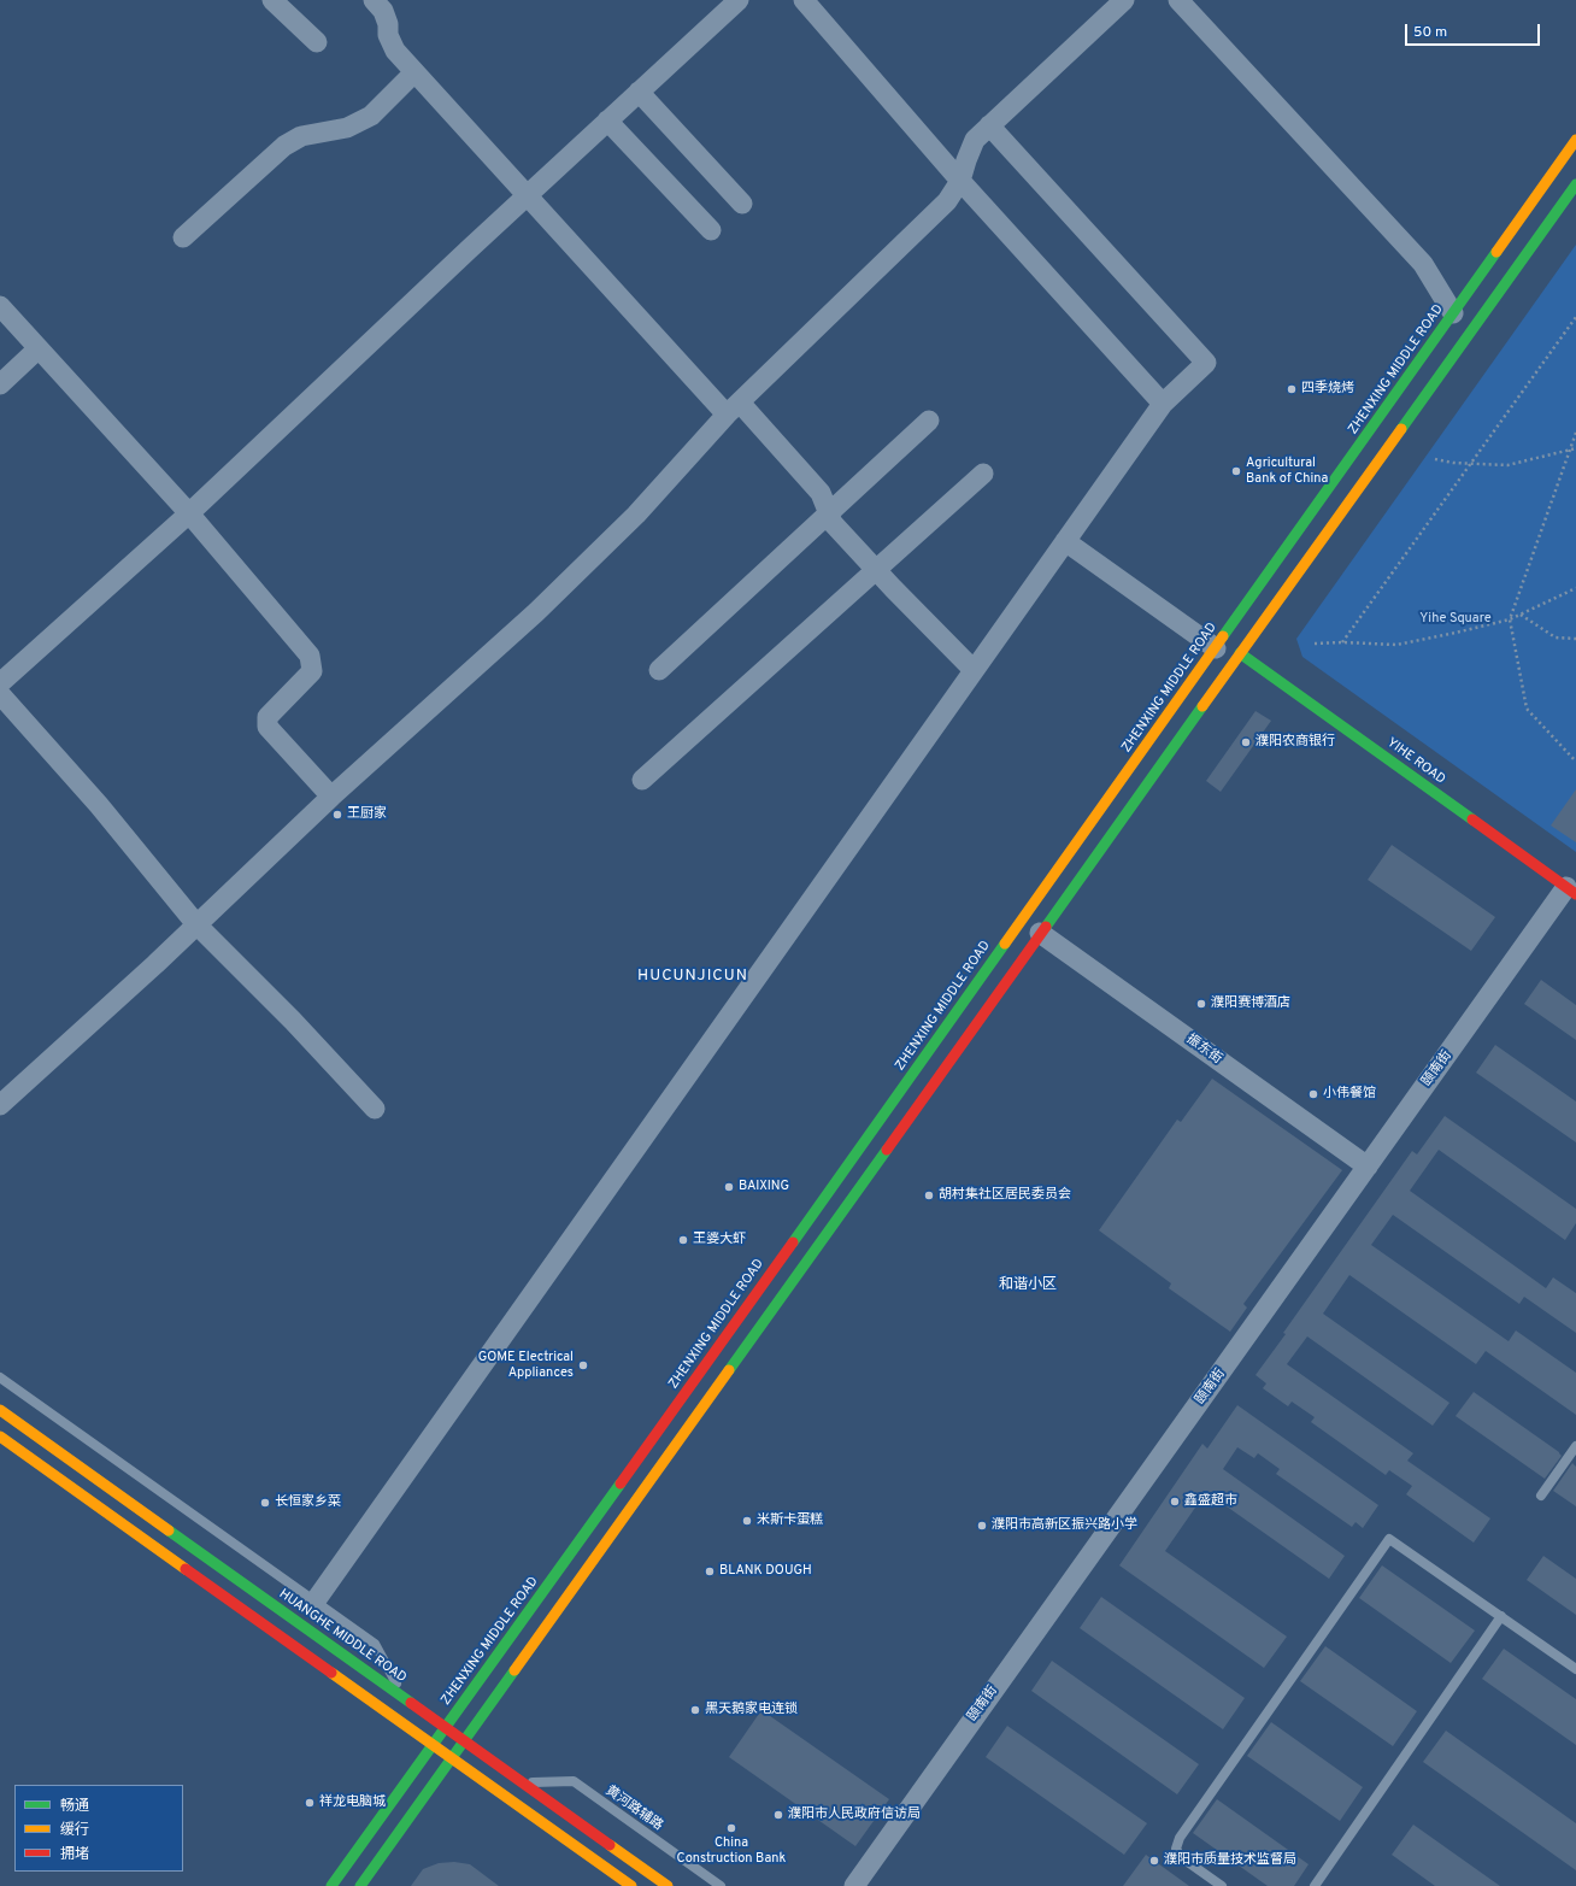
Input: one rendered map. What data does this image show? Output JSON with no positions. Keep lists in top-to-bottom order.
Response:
{
  "streets": {
    "street": [
      "ZHENXING MIDDLE ROAD",
      "YIHE ROAD",
      "振东街",
      "颐南街",
      "HUANGHE MIDDLE ROAD"
    ],
    "lane": ["黄河路辅路"]
  },
  "crossings": [
    ["ZHENXING MIDDLE ROAD", "HUANGHE MIDDLE ROAD"],
    ["YIHE ROAD", "颐南街"],
    ["振东街", "颐南街"],
    ["HUANGHE MIDDLE ROAD", "黄河路辅路"]
  ],
  "districts": ["HUCUNJICUN", "和谐小区"],
  "parks": ["Yihe Square"],
  "places": [
    "四季烧烤",
    "Agricultural Bank of China",
    "濮阳农商银行",
    "王厨家",
    "濮阳赛博酒店",
    "小伟餐馆",
    "BAIXING",
    "胡村集社区居民委员会",
    "王婆大虾",
    "GOME Electrical Appliances",
    "鑫盛超市",
    "长恒家乡菜",
    "米斯卡蛋糕",
    "濮阳市高新区振兴路小学",
    "BLANK DOUGH",
    "黑天鹅家电连锁",
    "祥龙电脑城",
    "濮阳市人民政府信访局",
    "China Construction Bank",
    "濮阳市质量技术监督局"
  ],
  "legend": ["畅通", "缓行", "拥堵"],
  "scale_bar": "50 m"
}
